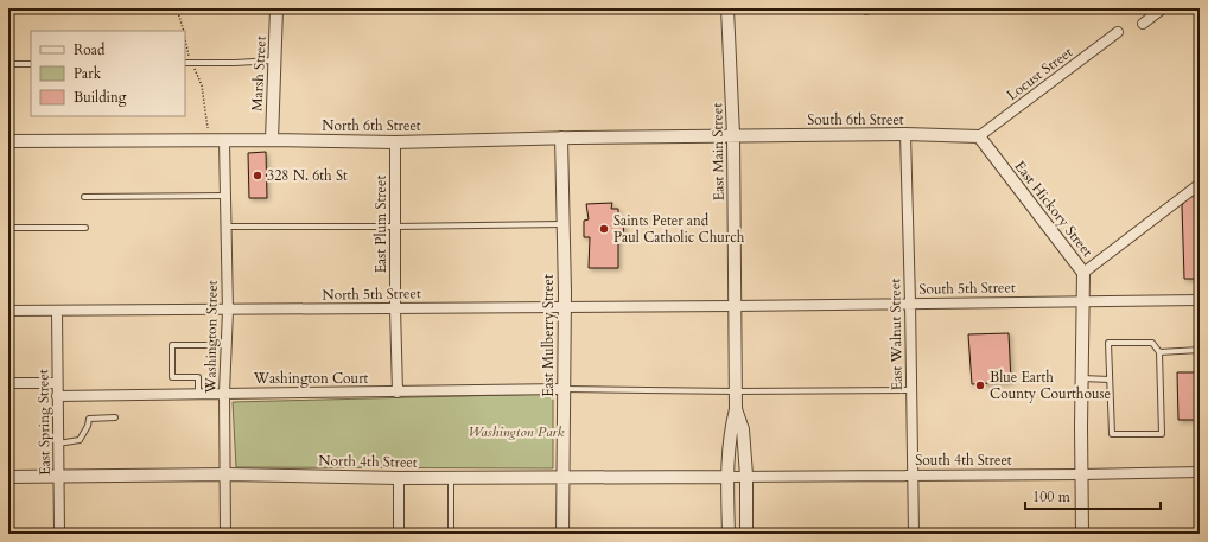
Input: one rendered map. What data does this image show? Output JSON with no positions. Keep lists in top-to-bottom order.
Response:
{
  "streets": {
    "street": [
      "Marsh Street",
      "Locust Street",
      "South 6th Street",
      "North 6th Street",
      "East Main Street",
      "East Hickory Street",
      "East Plum Street",
      "South 5th Street",
      "North 5th Street",
      "East Walnut Street",
      "East Mulberry Street",
      "Washington Street",
      "Washington Court",
      "East Spring Street",
      "South 4th Street",
      "North 4th Street"
    ]
  },
  "crossings": [
    ["Marsh Street", "North 6th Street"],
    ["Locust Street", "South 6th Street"],
    ["Locust Street", "East Hickory Street"],
    ["South 6th Street", "North 6th Street"],
    ["South 6th Street", "East Main Street"],
    ["South 6th Street", "East Hickory Street"],
    ["South 6th Street", "East Walnut Street"],
    ["North 6th Street", "East Main Street"],
    ["North 6th Street", "East Plum Street"],
    ["North 6th Street", "East Mulberry Street"],
    ["North 6th Street", "Washington Street"],
    ["East Main Street", "South 5th Street"],
    ["East Main Street", "North 5th Street"],
    ["East Main Street", "South 4th Street"],
    ["East Main Street", "North 4th Street"],
    ["East Hickory Street", "South 5th Street"],
    ["East Hickory Street", "South 4th Street"],
    ["East Plum Street", "North 5th Street"],
    ["East Plum Street", "Washington Court"],
    ["South 5th Street", "North 5th Street"],
    ["South 5th Street", "East Walnut Street"],
    ["North 5th Street", "East Mulberry Street"],
    ["North 5th Street", "Washington Street"],
    ["North 5th Street", "East Spring Street"],
    ["East Walnut Street", "South 4th Street"],
    ["East Mulberry Street", "Washington Court"],
    ["East Mulberry Street", "North 4th Street"],
    ["Washington Street", "Washington Court"],
    ["Washington Street", "North 4th Street"],
    ["Washington Court", "East Spring Street"],
    ["East Spring Street", "North 4th Street"],
    ["South 4th Street", "North 4th Street"]
  ],
  "parks": ["Washington Park"],
  "places": ["328 N. 6th St", "Saints Peter and Paul Catholic Church", "Blue Earth County Courthouse"],
  "legend": ["Road", "Park", "Building"],
  "scale_bar": "100 m"
}
